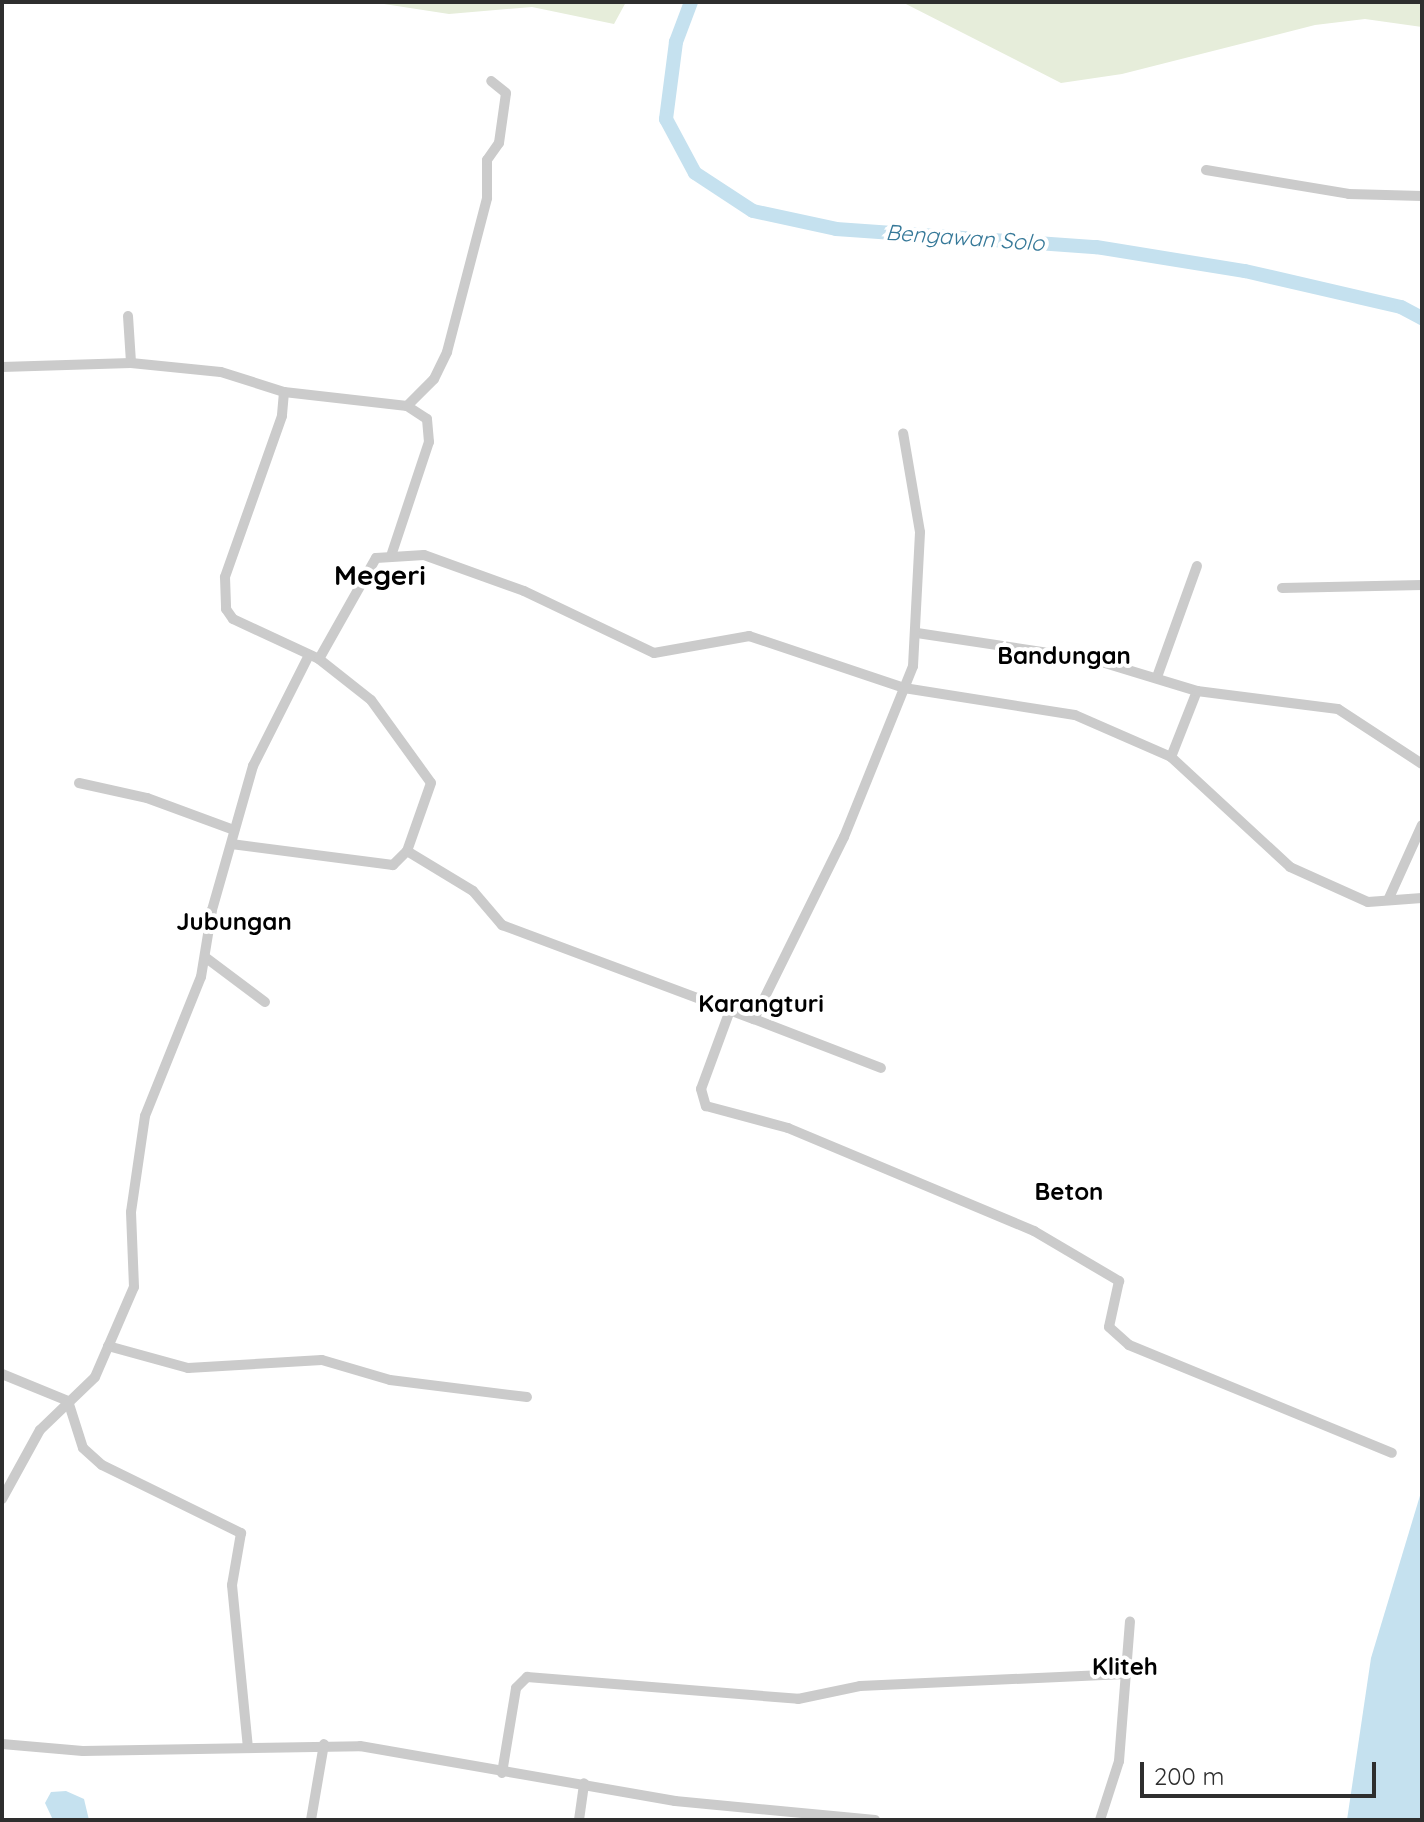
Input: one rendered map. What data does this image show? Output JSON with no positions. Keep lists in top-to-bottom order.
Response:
{
  "districts": [
    "Megeri",
    "Bandungan",
    "Jubungan",
    "Karangturi",
    "Beton",
    "Kliteh"
  ],
  "water": ["Bengawan Solo"],
  "scale_bar": "200 m"
}
